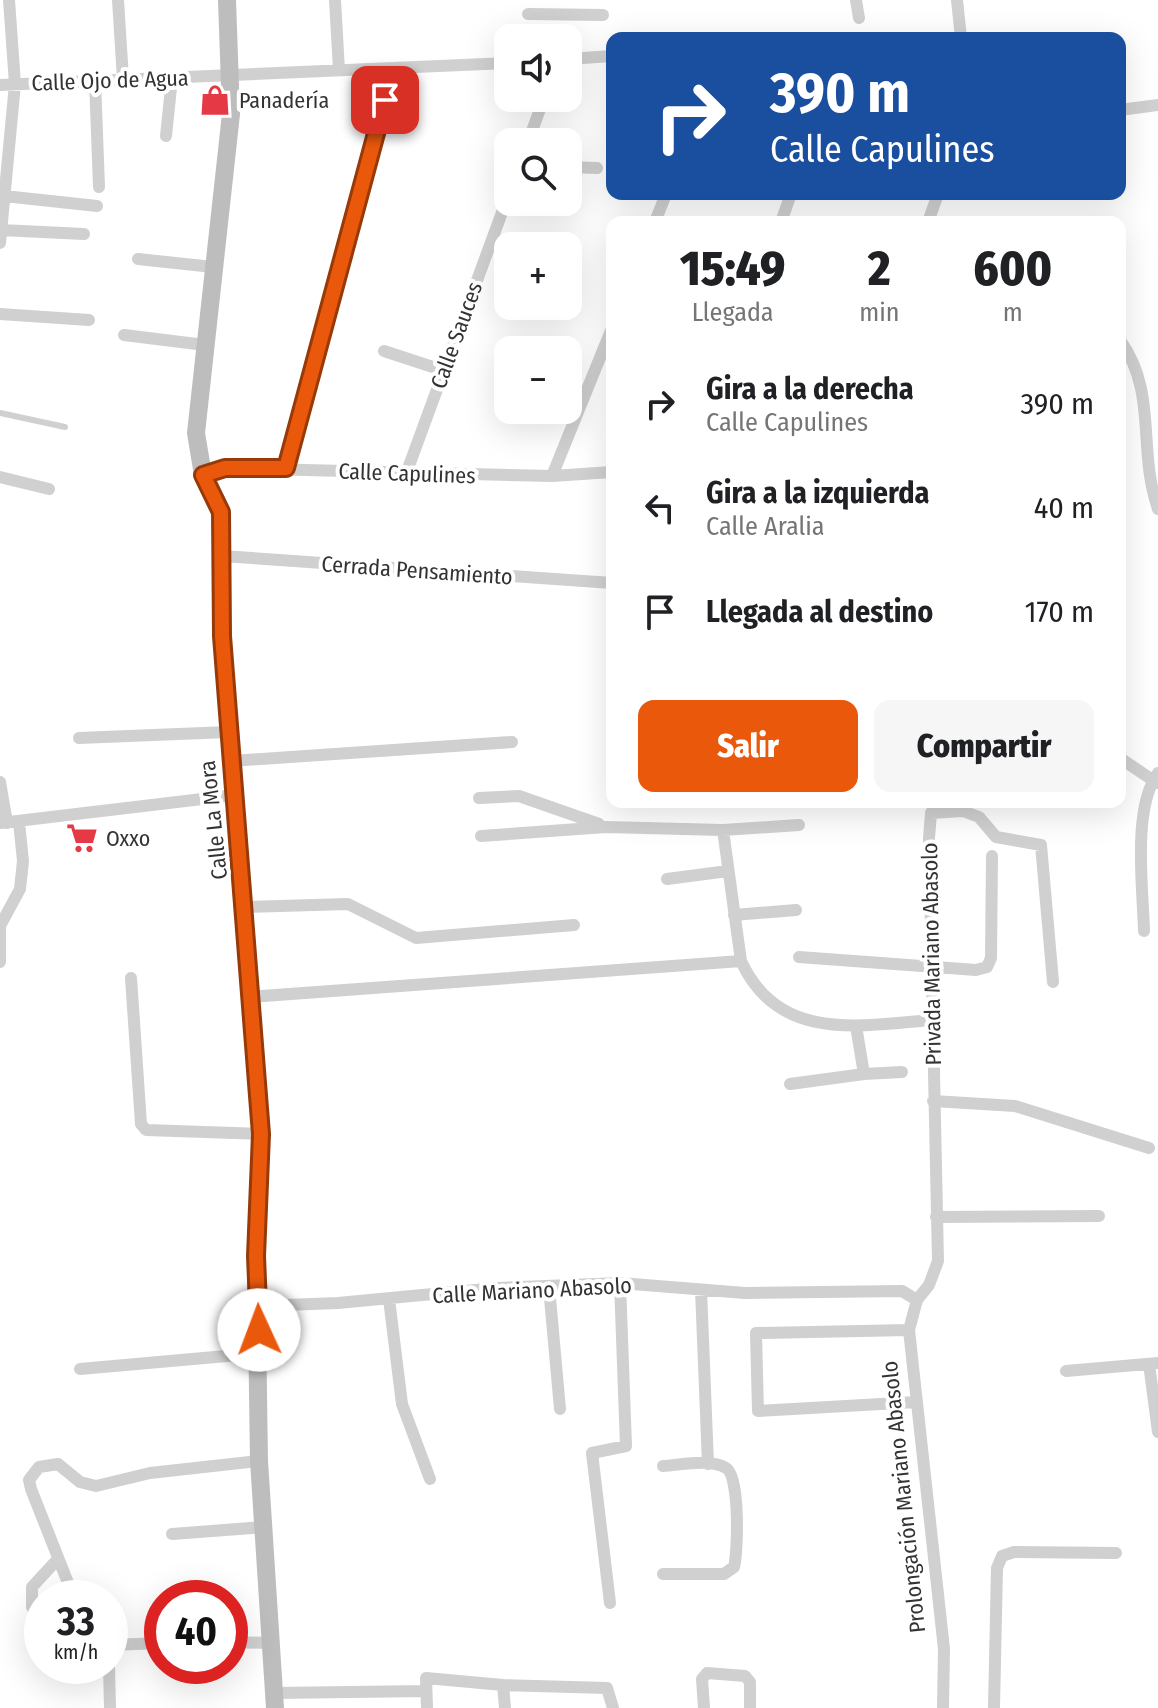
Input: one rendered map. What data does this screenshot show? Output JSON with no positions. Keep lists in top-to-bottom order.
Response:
{
  "streets": {
    "street": [
      "Calle Ojo de Agua",
      "Calle Sauces",
      "Calle Capulines",
      "Cerrada Pensamiento",
      "Calle La Mora",
      "Privada Mariano Abasolo",
      "Calle Mariano Abasolo",
      "Prolongación Mariano Abasolo"
    ]
  },
  "crossings": [
    ["Calle Ojo de Agua", "Calle La Mora"],
    ["Calle Sauces", "Calle Capulines"],
    ["Calle Capulines", "Calle La Mora"],
    ["Cerrada Pensamiento", "Calle La Mora"],
    ["Calle La Mora", "Calle Mariano Abasolo"],
    ["Privada Mariano Abasolo", "Calle Mariano Abasolo"],
    ["Privada Mariano Abasolo", "Prolongación Mariano Abasolo"],
    ["Calle Mariano Abasolo", "Prolongación Mariano Abasolo"]
  ],
  "places": {
    "shop": ["Panadería"],
    "supermarket": ["Oxxo"]
  },
  "page": {
    "map_buttons": ["+", "−"],
    "turn": ["390 m", "Calle Capulines"],
    "eta": [
      "15:49",
      "Llegada",
      "2",
      "min",
      "600",
      "m"
    ],
    "list": [
      {
        "name": "Gira a la derecha",
        "note": "Calle Capulines",
        "value": "390 m"
      },
      {
        "name": "Gira a la izquierda",
        "note": "Calle Aralia",
        "value": "40 m"
      },
      {
        "name": "Llegada al destino",
        "value": "170 m"
      }
    ],
    "buttons": ["Salir", "Compartir"],
    "speed": "33 km/h",
    "limit": "40"
  }
}
